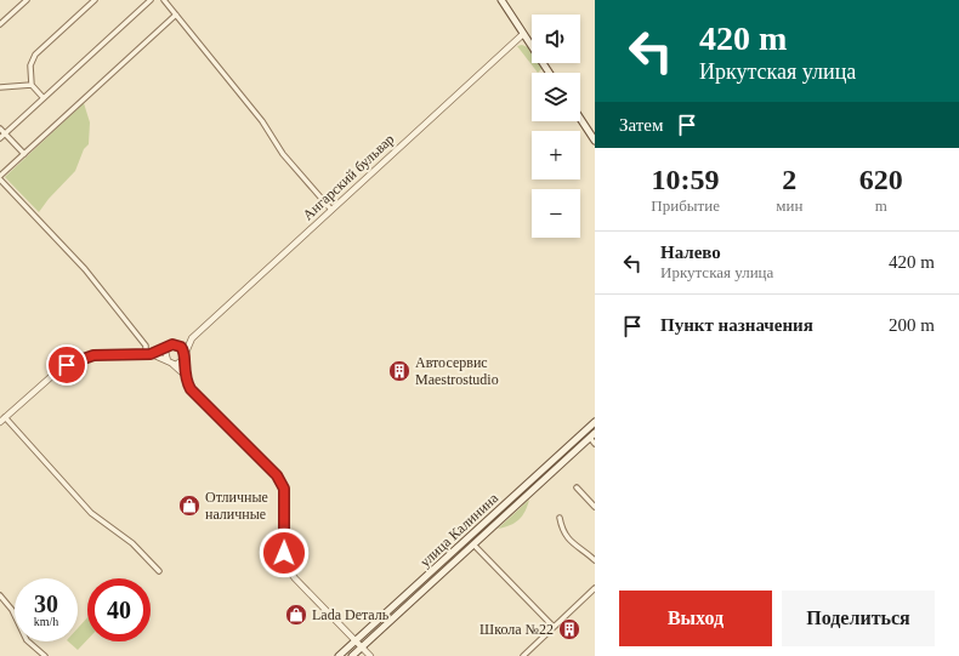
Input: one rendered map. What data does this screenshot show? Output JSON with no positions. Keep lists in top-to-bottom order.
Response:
{
  "streets": {
    "main road": ["улица Калинина"],
    "street": ["Ангарский бульвар"]
  },
  "places": {
    "building": ["Автосервис Maestrostudio", "Школа №22"],
    "shop": ["Отличные наличные", "Lada Dеталь"]
  },
  "page": {
    "turn": ["420 m", "Иркутская улица"],
    "map_buttons": ["+", "−"],
    "then": "Затем",
    "eta": [
      "10:59",
      "Прибытие",
      "2",
      "мин",
      "620",
      "m"
    ],
    "list": [
      {
        "name": "Налево",
        "note": "Иркутская улица",
        "value": "420 m"
      },
      {
        "name": "Пункт назначения",
        "value": "200 m"
      }
    ],
    "speed": "30 km/h",
    "limit": "40",
    "buttons": ["Выход", "Поделиться"]
  }
}
